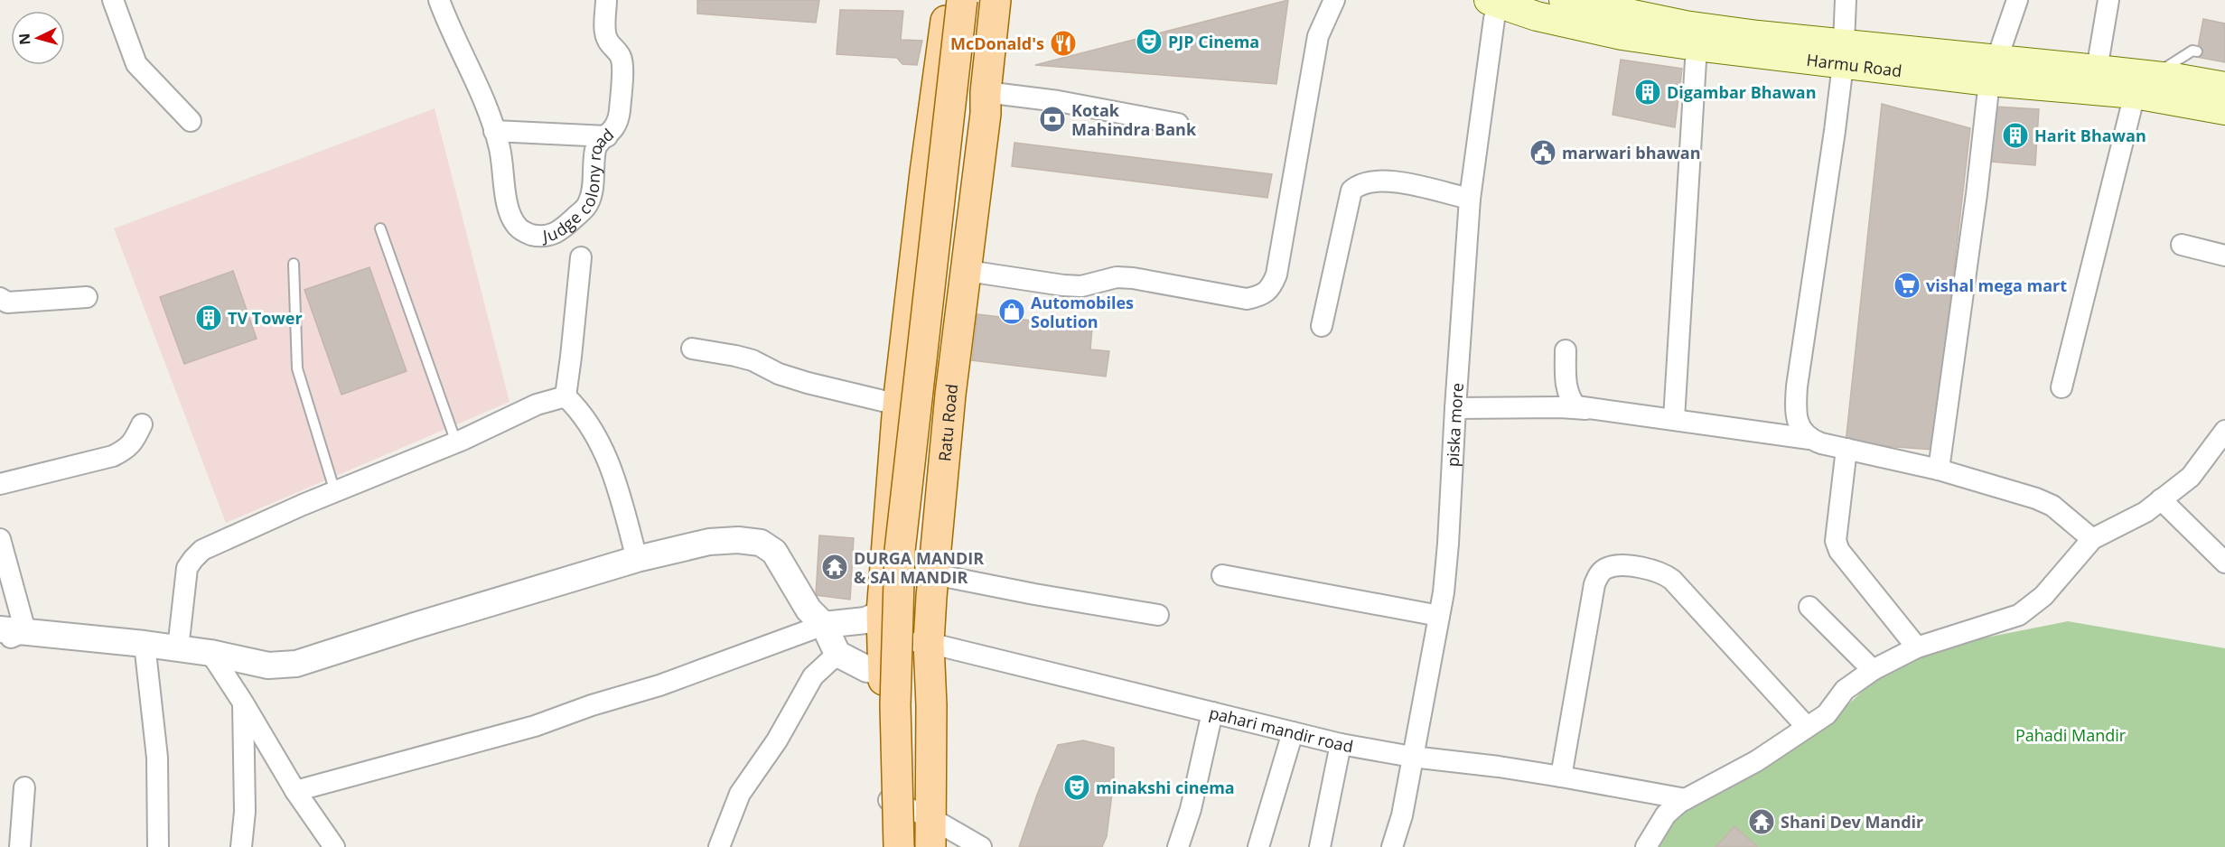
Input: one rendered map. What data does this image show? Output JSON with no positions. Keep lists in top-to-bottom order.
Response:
{
  "streets": {
    "main road": ["Harmu Road", "Ratu Road"],
    "street": ["Judge colony road", "piska more", "pahari mandir road"]
  },
  "crossings": [
    ["Harmu Road", "piska more"],
    ["Ratu Road", "pahari mandir road"],
    ["piska more", "pahari mandir road"]
  ],
  "parks": ["Pahadi Mandir"],
  "places": {
    "theatre": ["PJP Cinema", "minakshi cinema"],
    "restaurant": ["McDonald's"],
    "building": ["Digambar Bhawan", "Harit Bhawan", "TV Tower"],
    "bank": ["Kotak Mahindra Bank"],
    "public building": ["marwari bhawan"],
    "supermarket": ["vishal mega mart"],
    "shop": ["Automobiles Solution"],
    "temple": ["DURGA MANDIR & SAI MANDIR", "Shani Dev Mandir"]
  },
  "north": "left"
}
